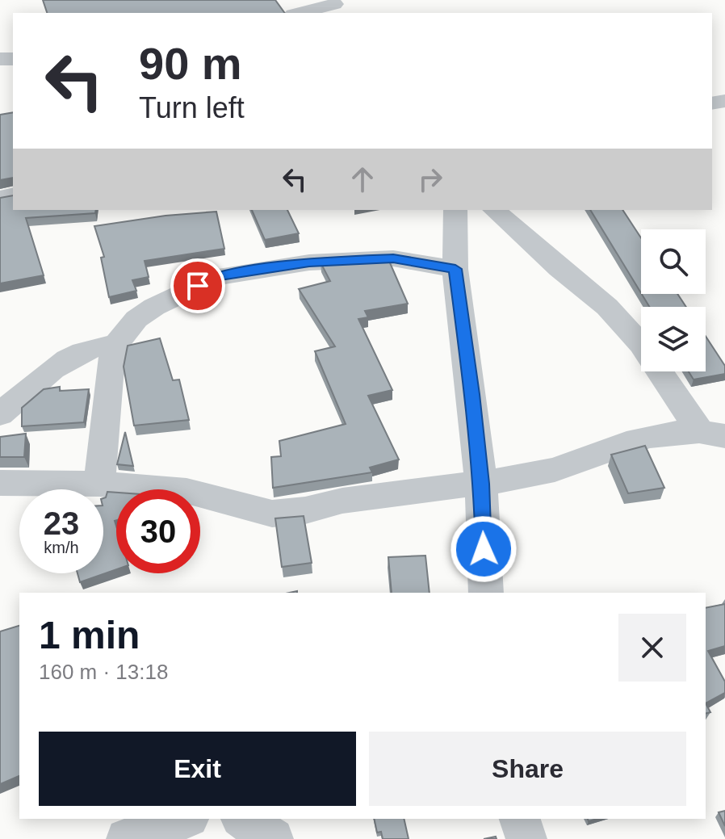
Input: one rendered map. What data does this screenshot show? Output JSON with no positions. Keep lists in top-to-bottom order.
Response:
{
  "page": {
    "turn": ["90 m", "Turn left"],
    "speed": "23 km/h",
    "limit": "30",
    "heading": ["1 min", "160 m · 13:18"],
    "buttons": ["Exit", "Share"]
  }
}
